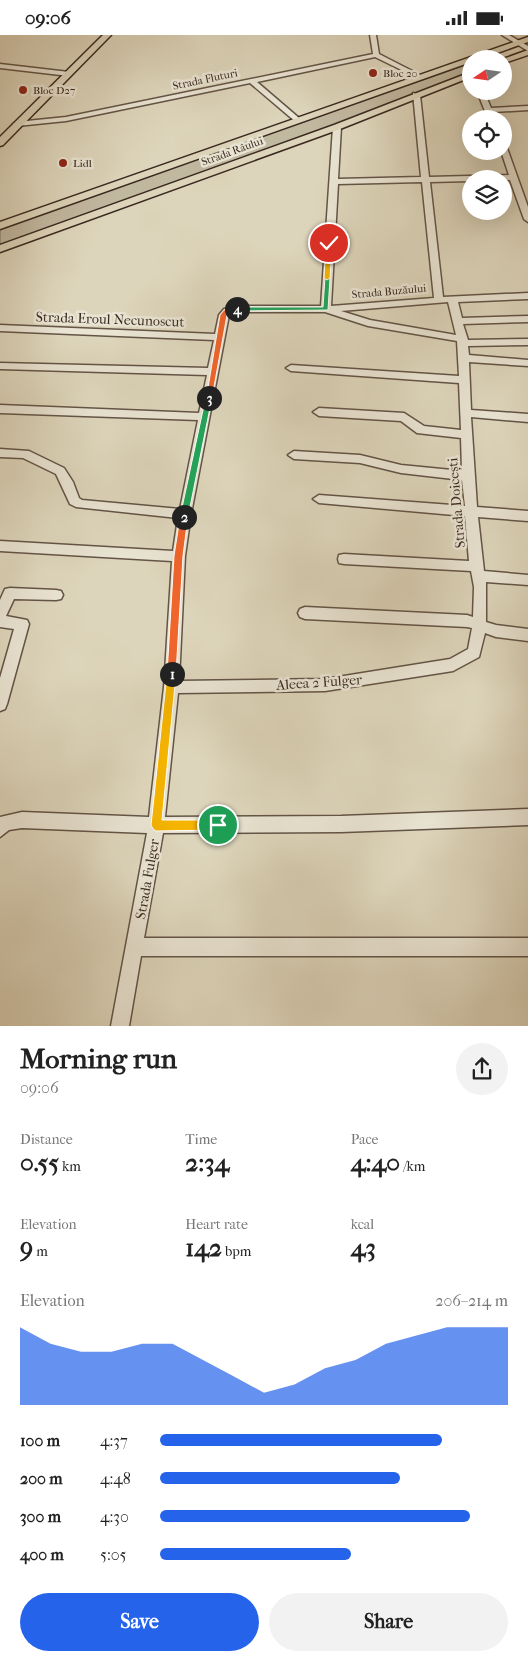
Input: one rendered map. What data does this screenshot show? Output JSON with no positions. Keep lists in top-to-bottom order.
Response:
{
  "streets": {
    "main road": ["Strada Râului"],
    "street": [
      "Strada Fluturi",
      "Strada Buzăului",
      "Strada Eroul Necunoscut",
      "Strada Doicești",
      "Aleea 2 Fulger",
      "Strada Fulger"
    ]
  },
  "crossings": [
    ["Strada Buzăului", "Strada Doicești"],
    ["Strada Buzăului", "Strada Fulger"],
    ["Strada Eroul Necunoscut", "Strada Fulger"],
    ["Strada Doicești", "Aleea 2 Fulger"],
    ["Aleea 2 Fulger", "Strada Fulger"]
  ],
  "places": ["Bloc 20", "Bloc D27", "Lidl"],
  "north": "left",
  "page": {
    "status": "09:06",
    "pins": [
      "4",
      "3",
      "2",
      "1"
    ],
    "heading": ["Morning run", "09:06"],
    "stats": [
      ["Distance", "0.55 km"],
      ["Time", "2:34"],
      ["Pace", "4:40 /km"],
      ["Elevation", "9 m"],
      ["Heart rate", "142 bpm"],
      ["kcal", "43"]
    ],
    "chart": ["Elevation", "206–214 m"],
    "list": [
      {
        "name": "100 m",
        "note": "4:37"
      },
      {
        "name": "200 m",
        "note": "4:48"
      },
      {
        "name": "300 m",
        "note": "4:30"
      },
      {
        "name": "400 m",
        "note": "5:05"
      }
    ],
    "buttons": ["Save", "Share"]
  }
}
